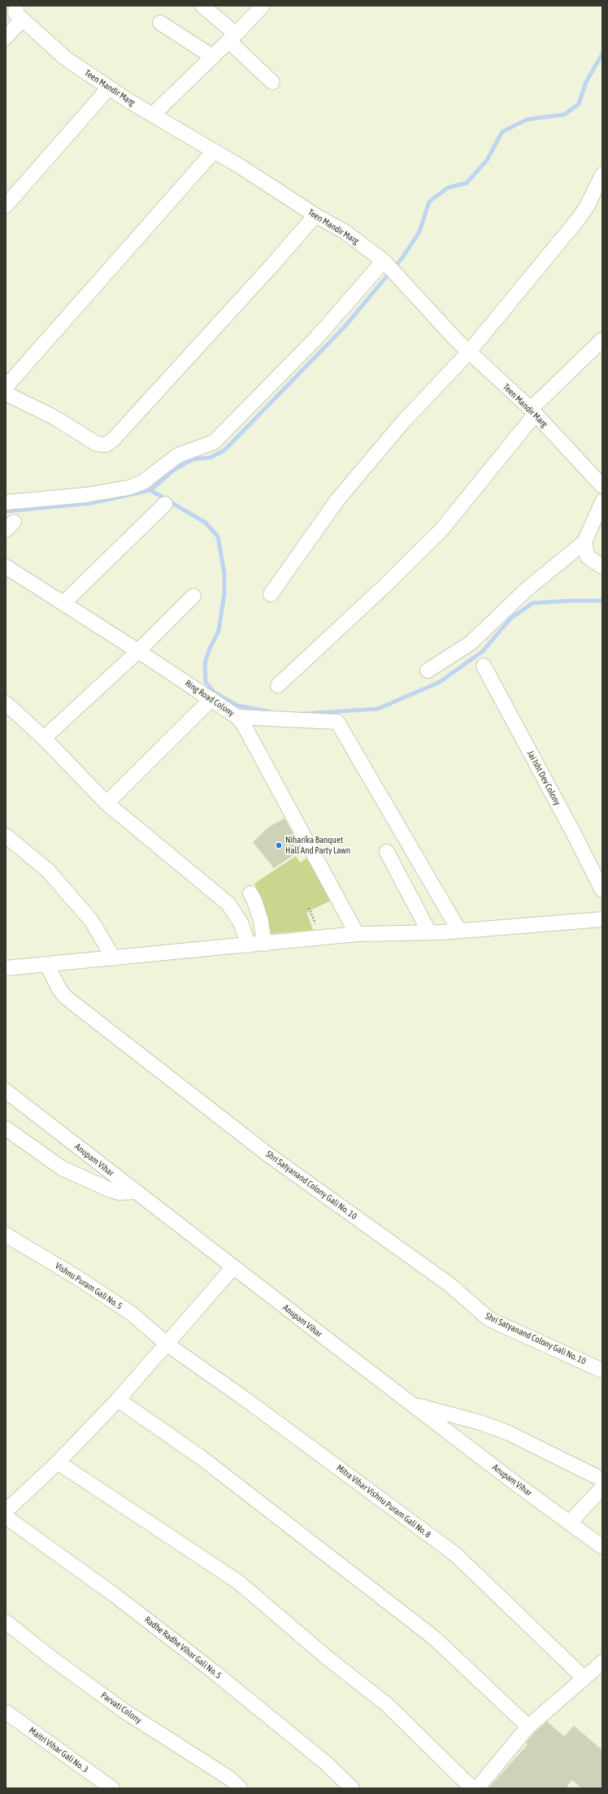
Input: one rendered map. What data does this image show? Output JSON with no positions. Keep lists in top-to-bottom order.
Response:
{
  "streets": {
    "street": [
      "Teen Mandir Marg",
      "Ring Road Colony",
      "Jai Isht Dev Colony",
      "Anupam Vihar",
      "Shri Satyanand Colony Gali No. 10",
      "Vishnu Puram Gali No. 5",
      "Mitra Vihar Vishnu Puram Gali No. 8",
      "Radhe Radhe Vihar Gali No. 5",
      "Parvati Colony",
      "Maitri Vihar Gali No. 3"
    ]
  },
  "crossings": [
    ["Vishnu Puram Gali No. 5", "Mitra Vihar Vishnu Puram Gali No. 8"]
  ],
  "places": ["Niharika Banquet Hall And Party Lawn"]
}
